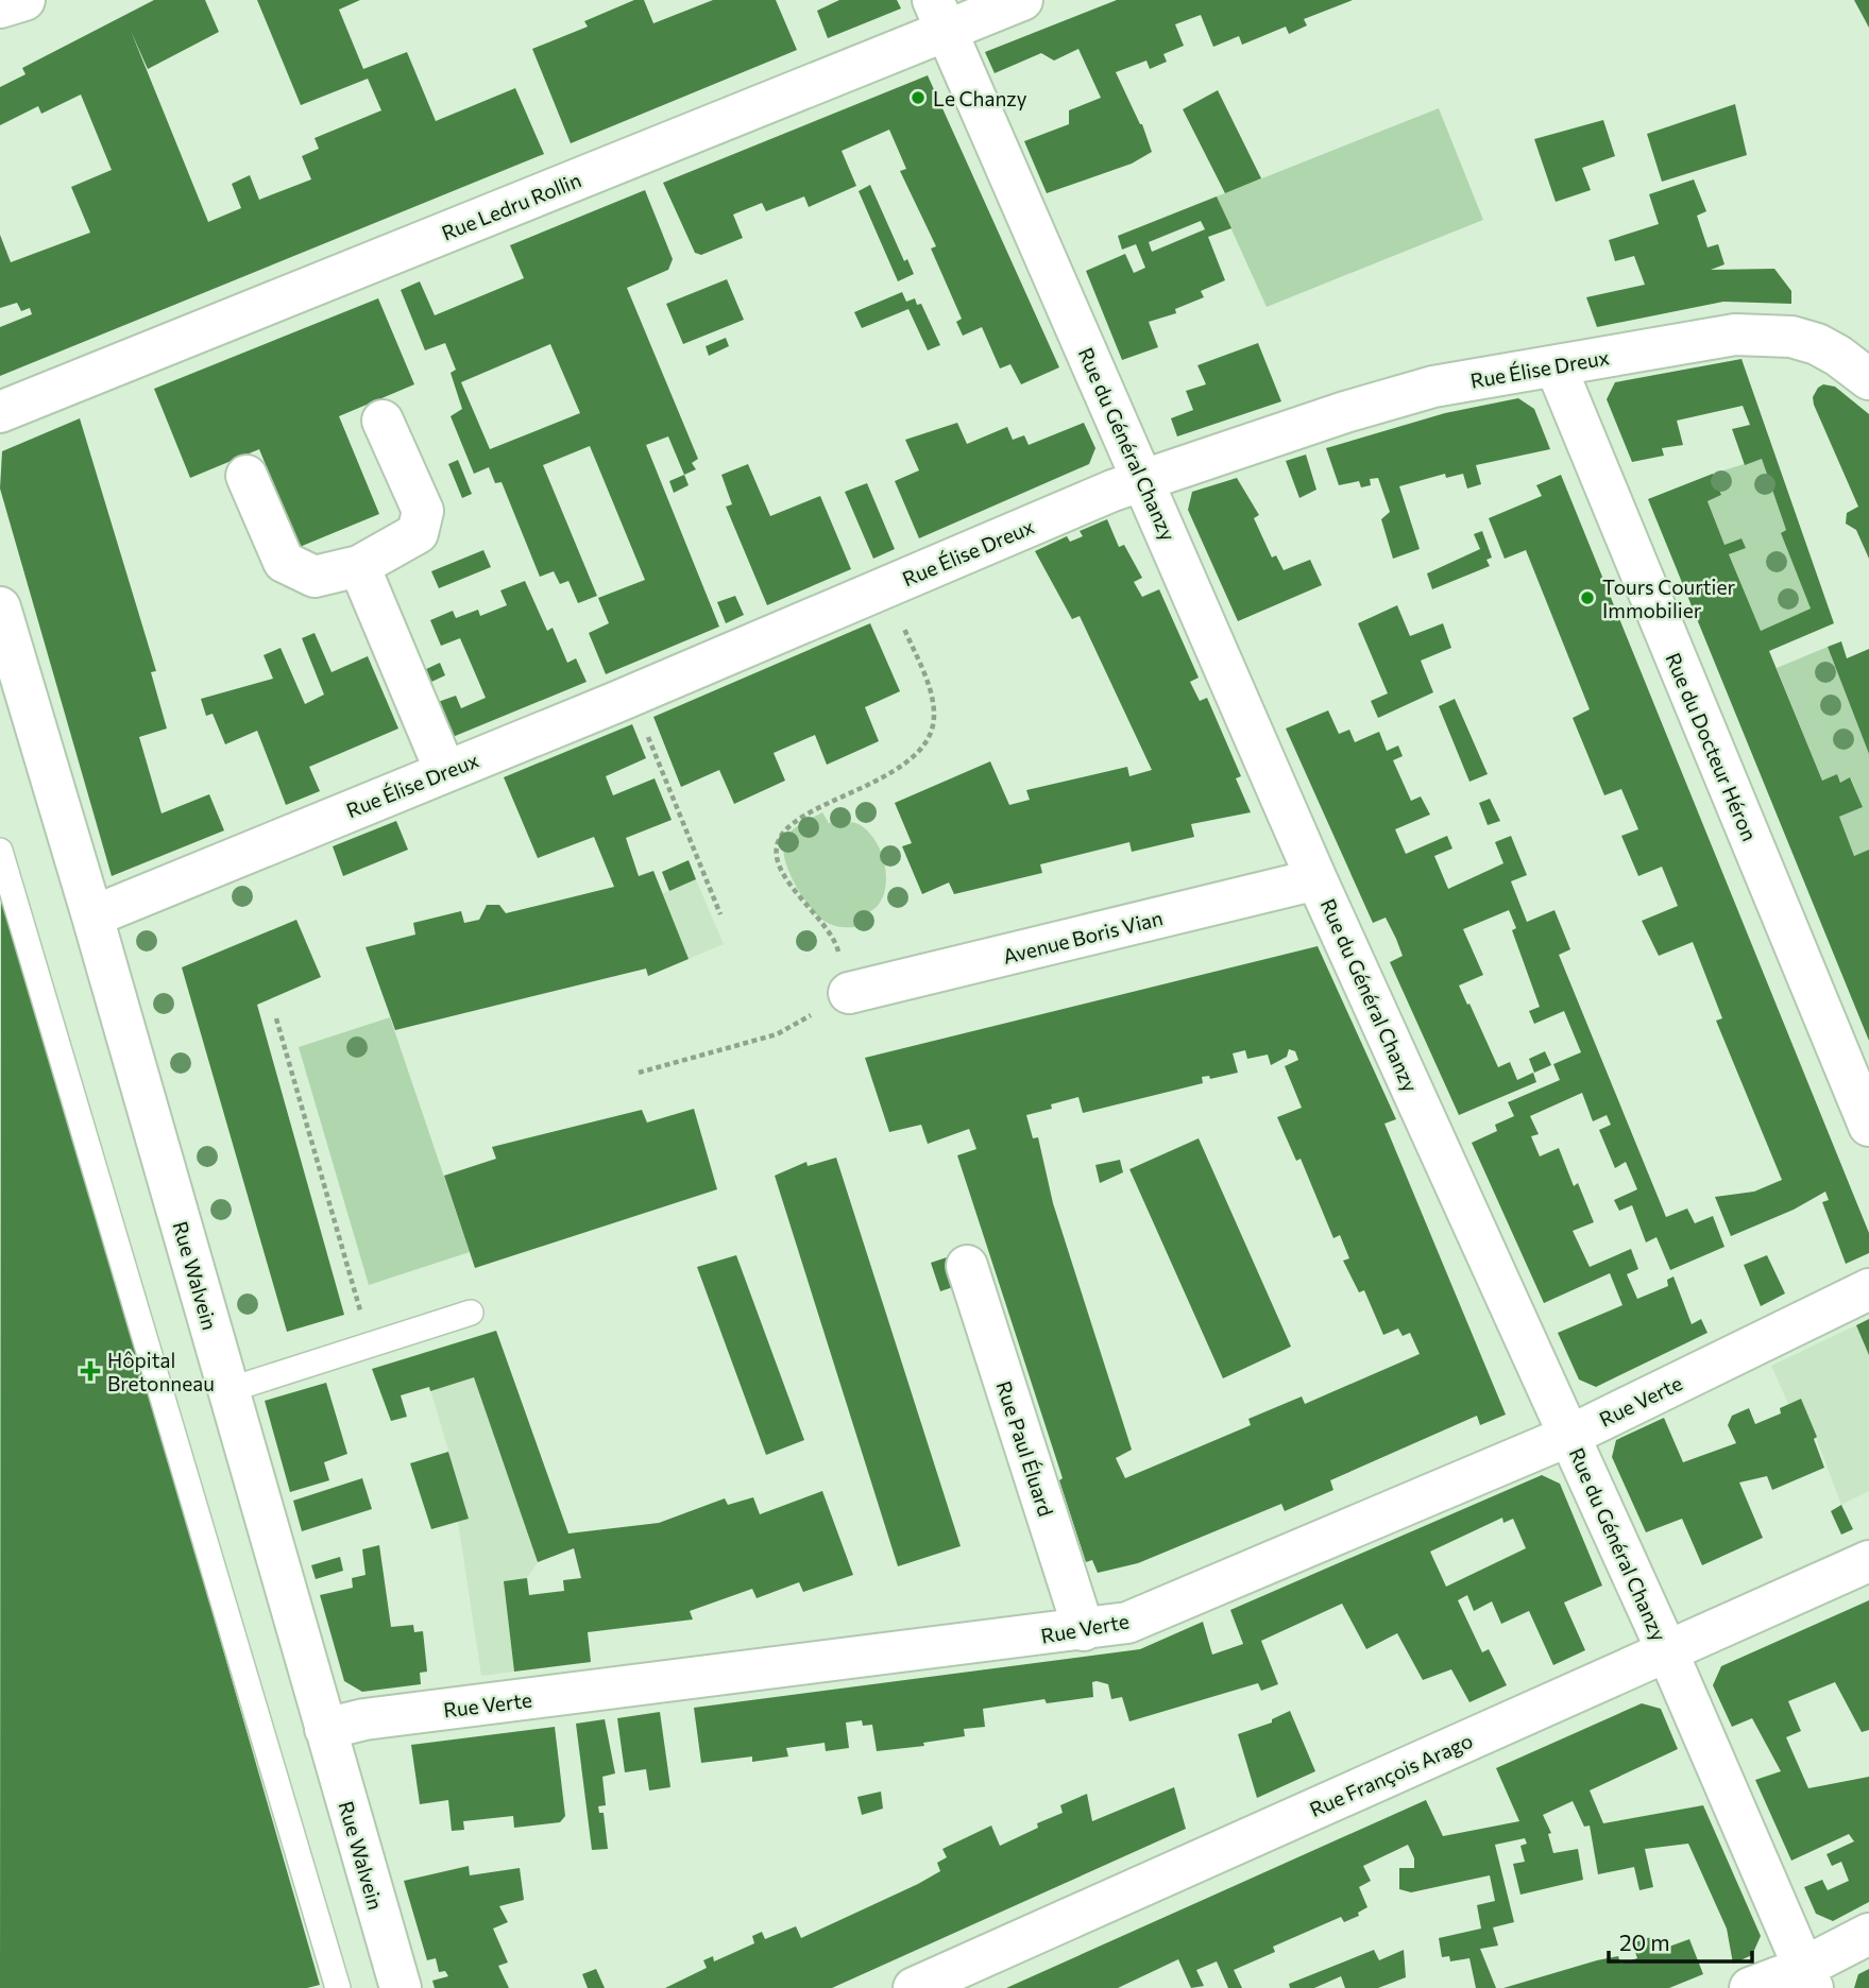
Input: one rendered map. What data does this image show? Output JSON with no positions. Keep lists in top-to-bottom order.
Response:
{
  "streets": {
    "street": [
      "Rue Ledru Rollin",
      "Rue Élise Dreux",
      "Rue du Général Chanzy",
      "Rue du Docteur Héron",
      "Avenue Boris Vian",
      "Rue Walvein",
      "Rue Verte",
      "Rue Paul Éluard",
      "Rue François Arago"
    ]
  },
  "crossings": [
    ["Rue Ledru Rollin", "Rue du Général Chanzy"],
    ["Rue Élise Dreux", "Rue du Général Chanzy"],
    ["Rue Élise Dreux", "Rue du Docteur Héron"],
    ["Rue Élise Dreux", "Rue Walvein"],
    ["Rue du Général Chanzy", "Avenue Boris Vian"],
    ["Rue du Général Chanzy", "Rue Verte"],
    ["Rue du Général Chanzy", "Rue François Arago"],
    ["Rue Walvein", "Rue Verte"],
    ["Rue Verte", "Rue Paul Éluard"]
  ],
  "places": {
    "other": ["Le Chanzy", "Tours Courtier Immobilier"],
    "health": ["Hôpital Bretonneau"]
  },
  "scale_bar": "20 m"
}
